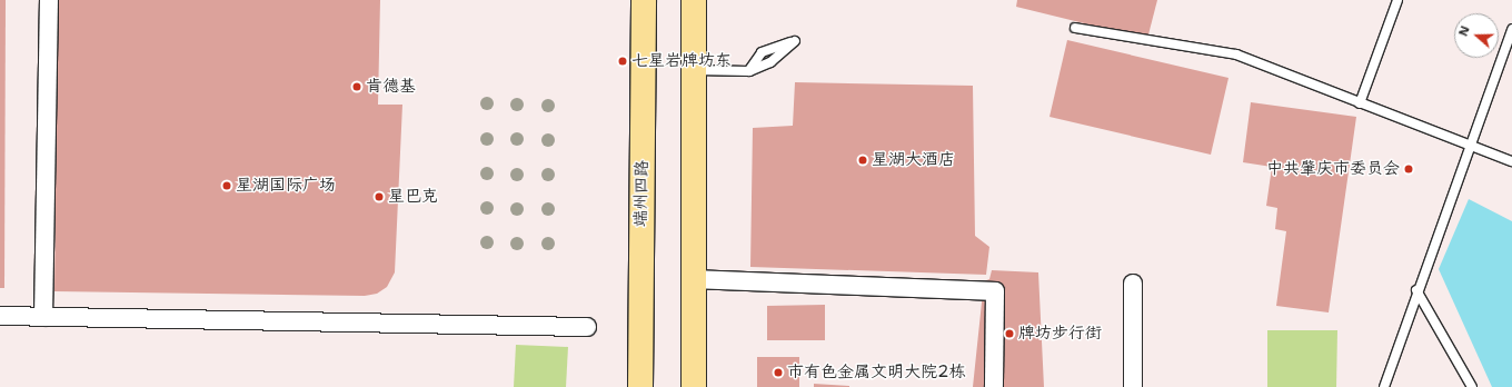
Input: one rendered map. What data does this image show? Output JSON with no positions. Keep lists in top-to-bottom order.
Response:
{
  "streets": {
    "main road": ["端州四路"]
  },
  "places": [
    "七星岩牌坊东",
    "肯德基",
    "星湖大酒店",
    "中共肇庆市委员会",
    "星湖国际广场",
    "星巴克",
    "牌坊步行街",
    "市有色金属文明大院2栋"
  ],
  "north": "left"
}
